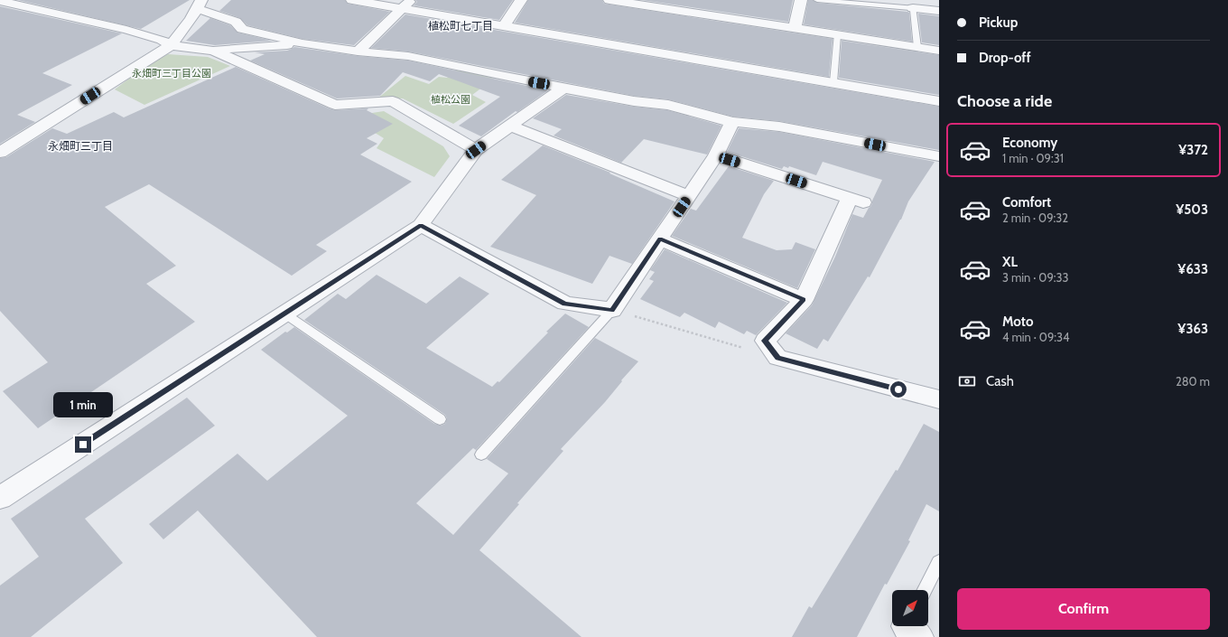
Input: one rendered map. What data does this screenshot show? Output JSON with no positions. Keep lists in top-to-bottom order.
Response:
{
  "districts": ["植松町七丁目", "永畑町三丁目"],
  "parks": ["永畑町三丁目公園", "植松公園"],
  "north": "top right",
  "page": {
    "banner": ["Pickup", "Drop-off"],
    "heading": "Choose a ride",
    "list": [
      {
        "name": "Economy",
        "note": "1 min · 09:31",
        "value": "¥372"
      },
      {
        "name": "Comfort",
        "note": "2 min · 09:32",
        "value": "¥503"
      },
      {
        "name": "XL",
        "note": "3 min · 09:33",
        "value": "¥633"
      },
      {
        "name": "Moto",
        "note": "4 min · 09:34",
        "value": "¥363"
      }
    ],
    "pay": ["Cash", "280 m"],
    "bubble": "1 min",
    "buttons": "Confirm"
  }
}
